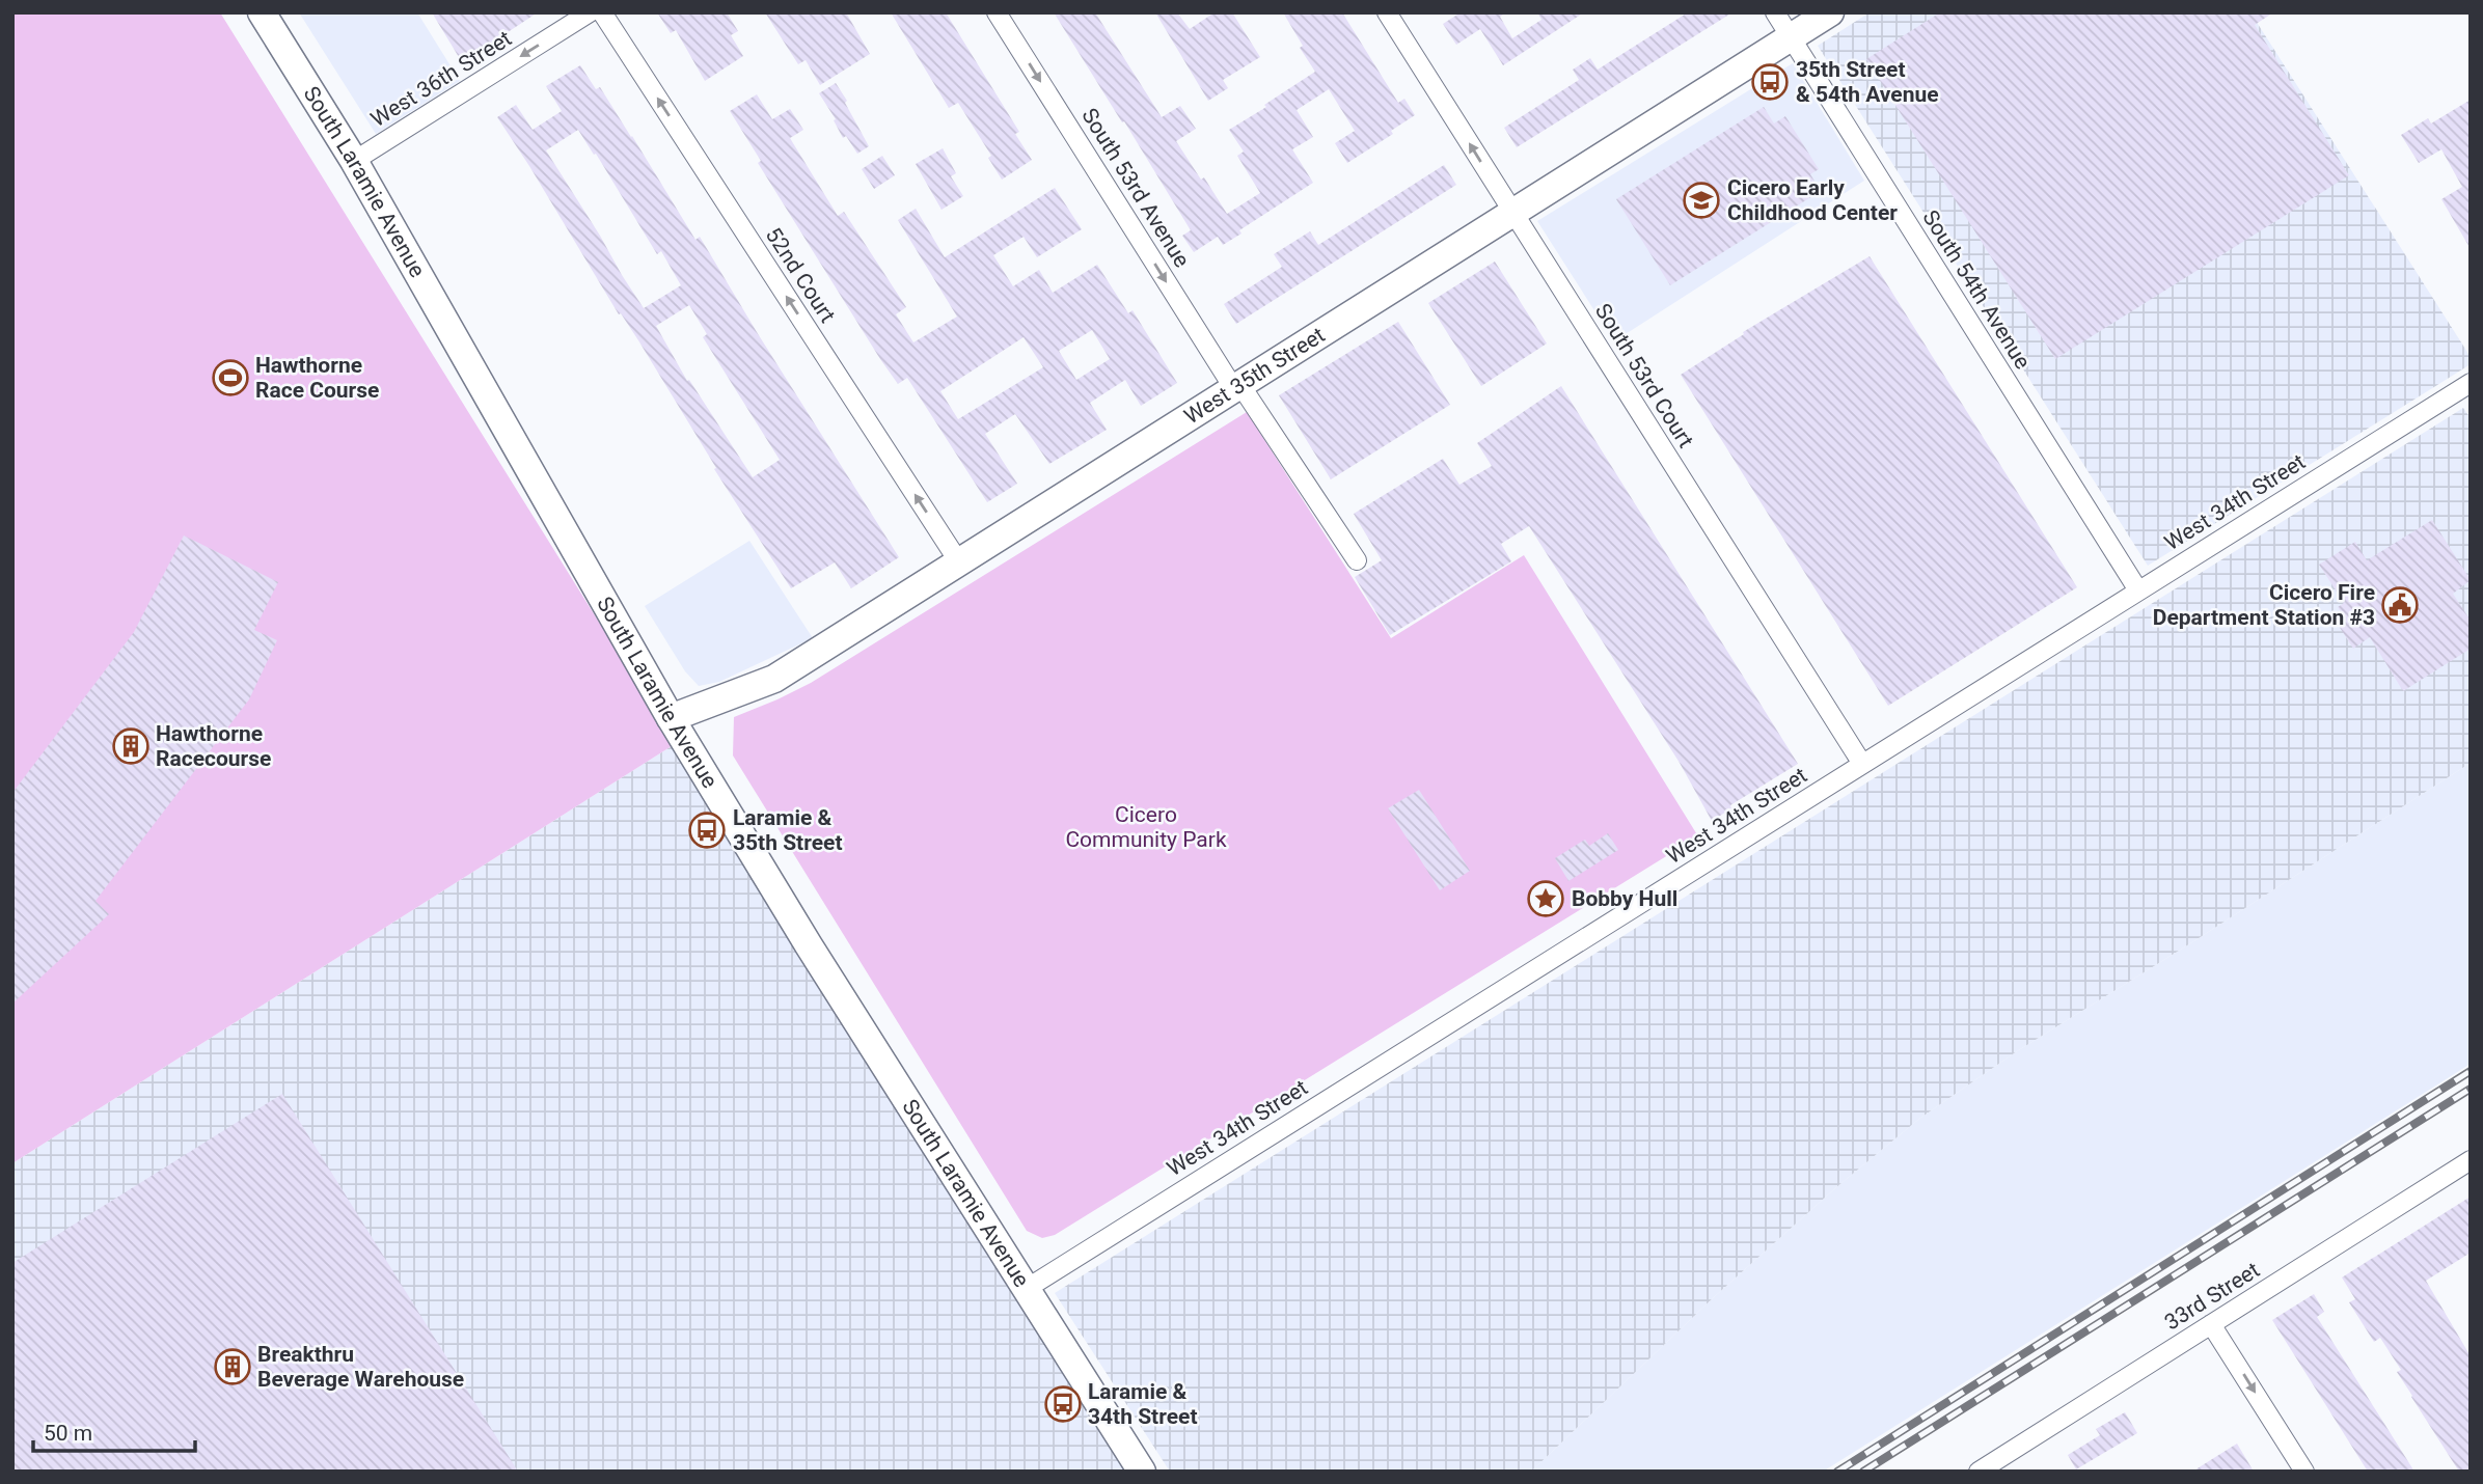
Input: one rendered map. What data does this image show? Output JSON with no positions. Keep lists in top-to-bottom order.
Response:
{
  "streets": {
    "main road": ["South Laramie Avenue", "West 35th Street"],
    "street": [
      "West 36th Street",
      "South 53rd Avenue",
      "52nd Court",
      "South 54th Avenue",
      "South 53rd Court",
      "West 34th Street",
      "33rd Street"
    ]
  },
  "crossings": [
    ["West 36th Street", "South Laramie Avenue"],
    ["South Laramie Avenue", "West 35th Street"],
    ["South Laramie Avenue", "West 34th Street"],
    ["South 53rd Avenue", "West 35th Street"],
    ["52nd Court", "West 35th Street"],
    ["South 54th Avenue", "West 35th Street"],
    ["South 54th Avenue", "West 34th Street"],
    ["West 35th Street", "South 53rd Court"],
    ["South 53rd Court", "West 34th Street"]
  ],
  "one_way": ["West 36th Street", "South 53rd Avenue", "52nd Court"],
  "parks": ["Cicero Community Park"],
  "places": {
    "bus stop": ["35th Street & 54th Avenue", "Laramie & 35th Street", "Laramie & 34th Street"],
    "school or university": ["Cicero Early Childhood Center"],
    "sports": ["Hawthorne Race Course"],
    "public building": ["Cicero Fire Department Station #3"],
    "building": ["Hawthorne Racecourse", "Breakthru Beverage Warehouse"],
    "place": ["Bobby Hull"]
  },
  "scale_bar": "50 m"
}
